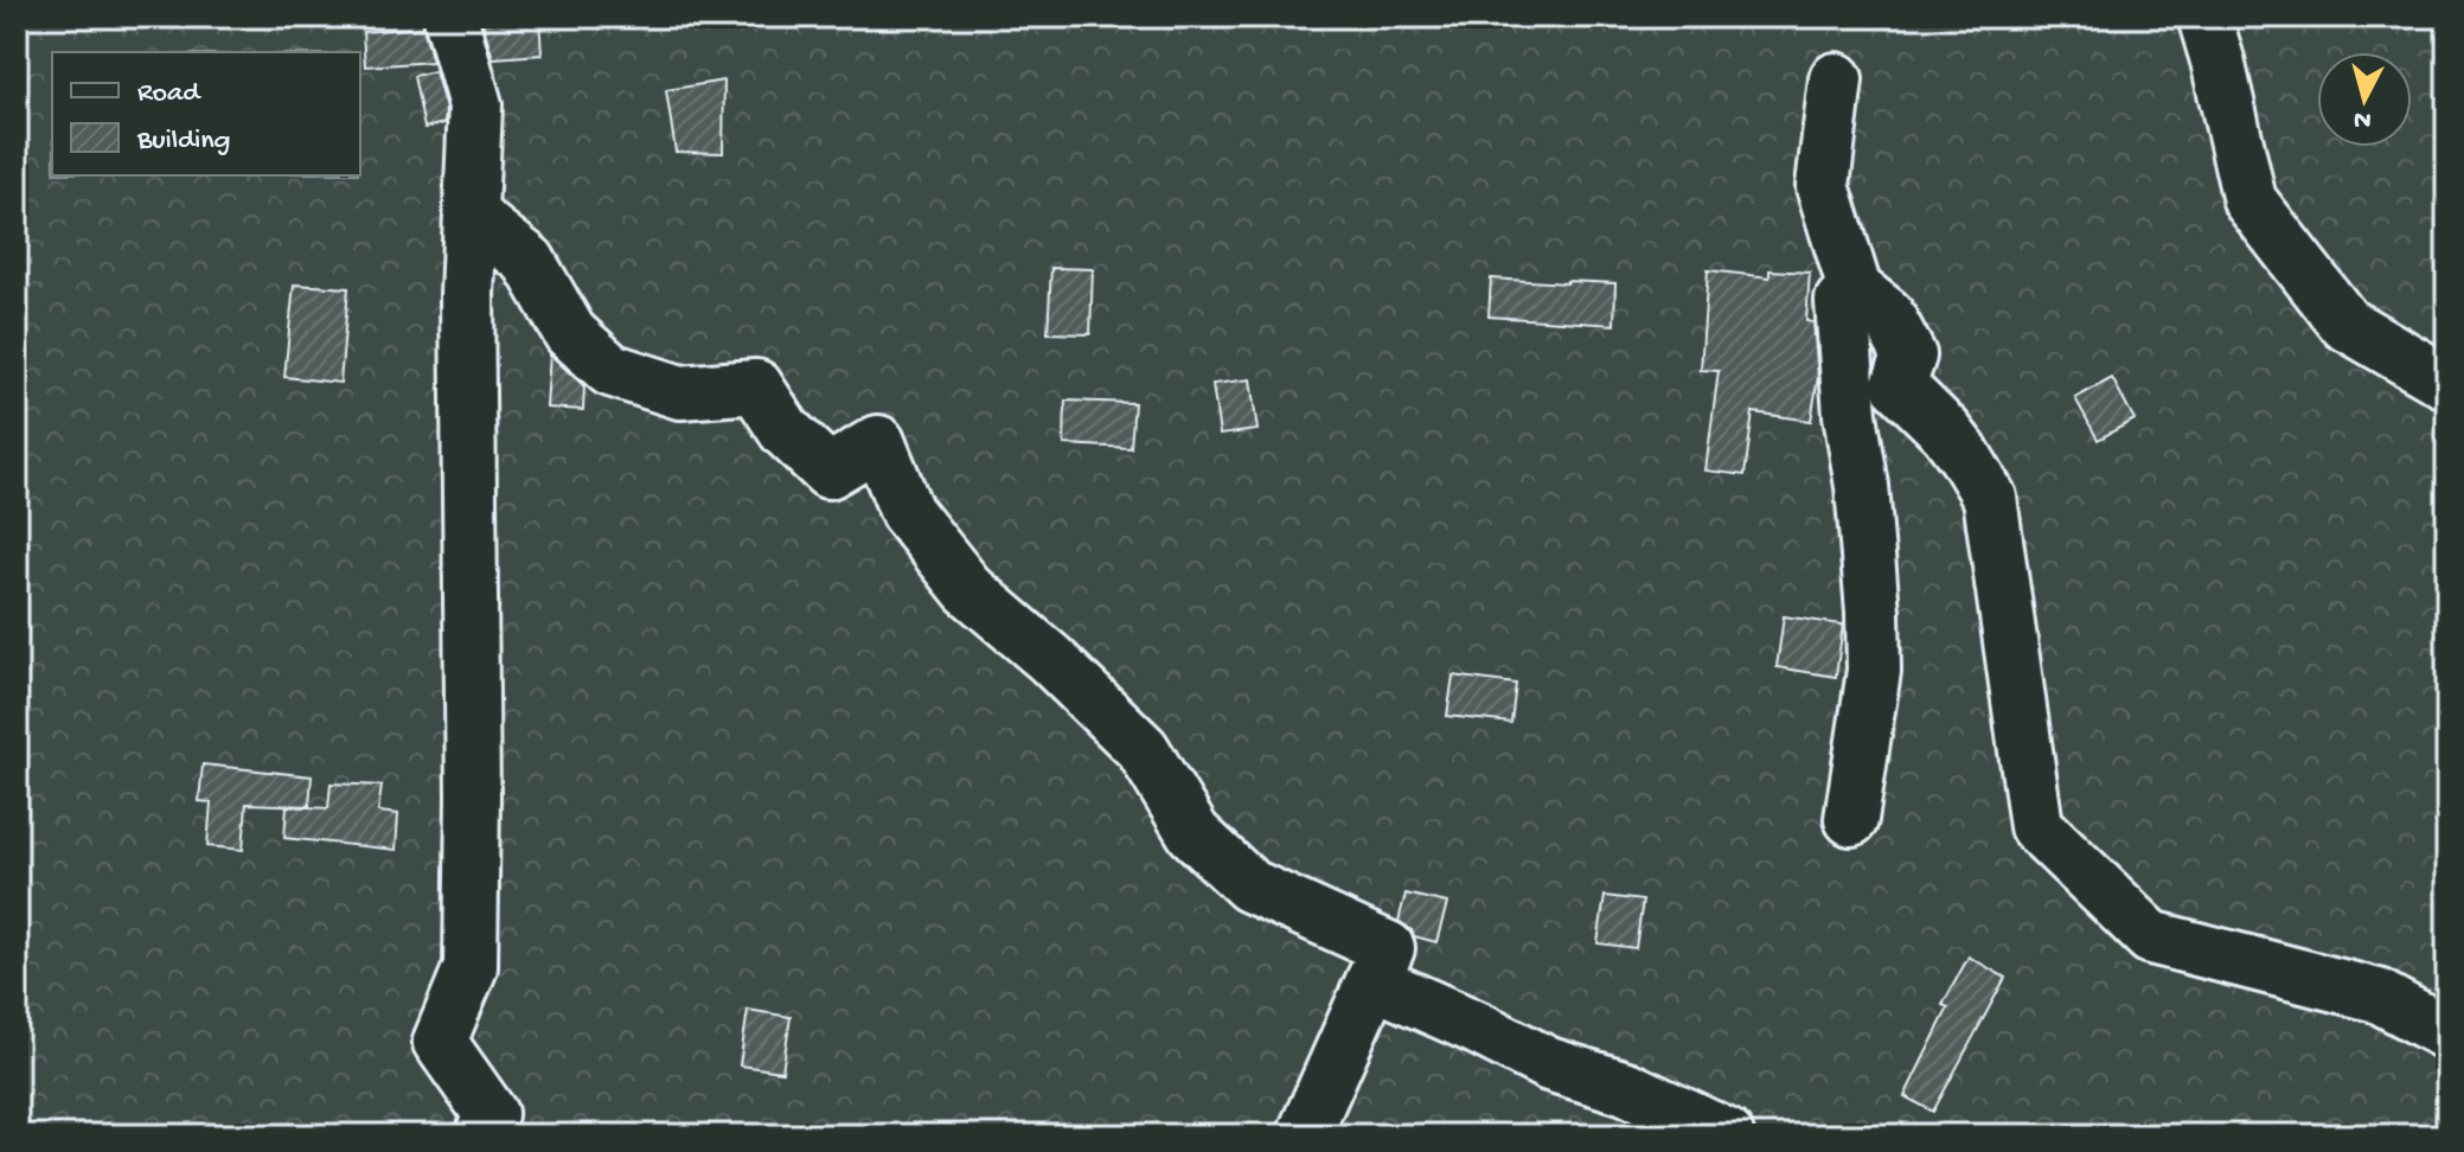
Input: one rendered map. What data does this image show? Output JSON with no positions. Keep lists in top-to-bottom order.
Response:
{
  "legend": ["Road", "Building"],
  "north": "bottom"
}
